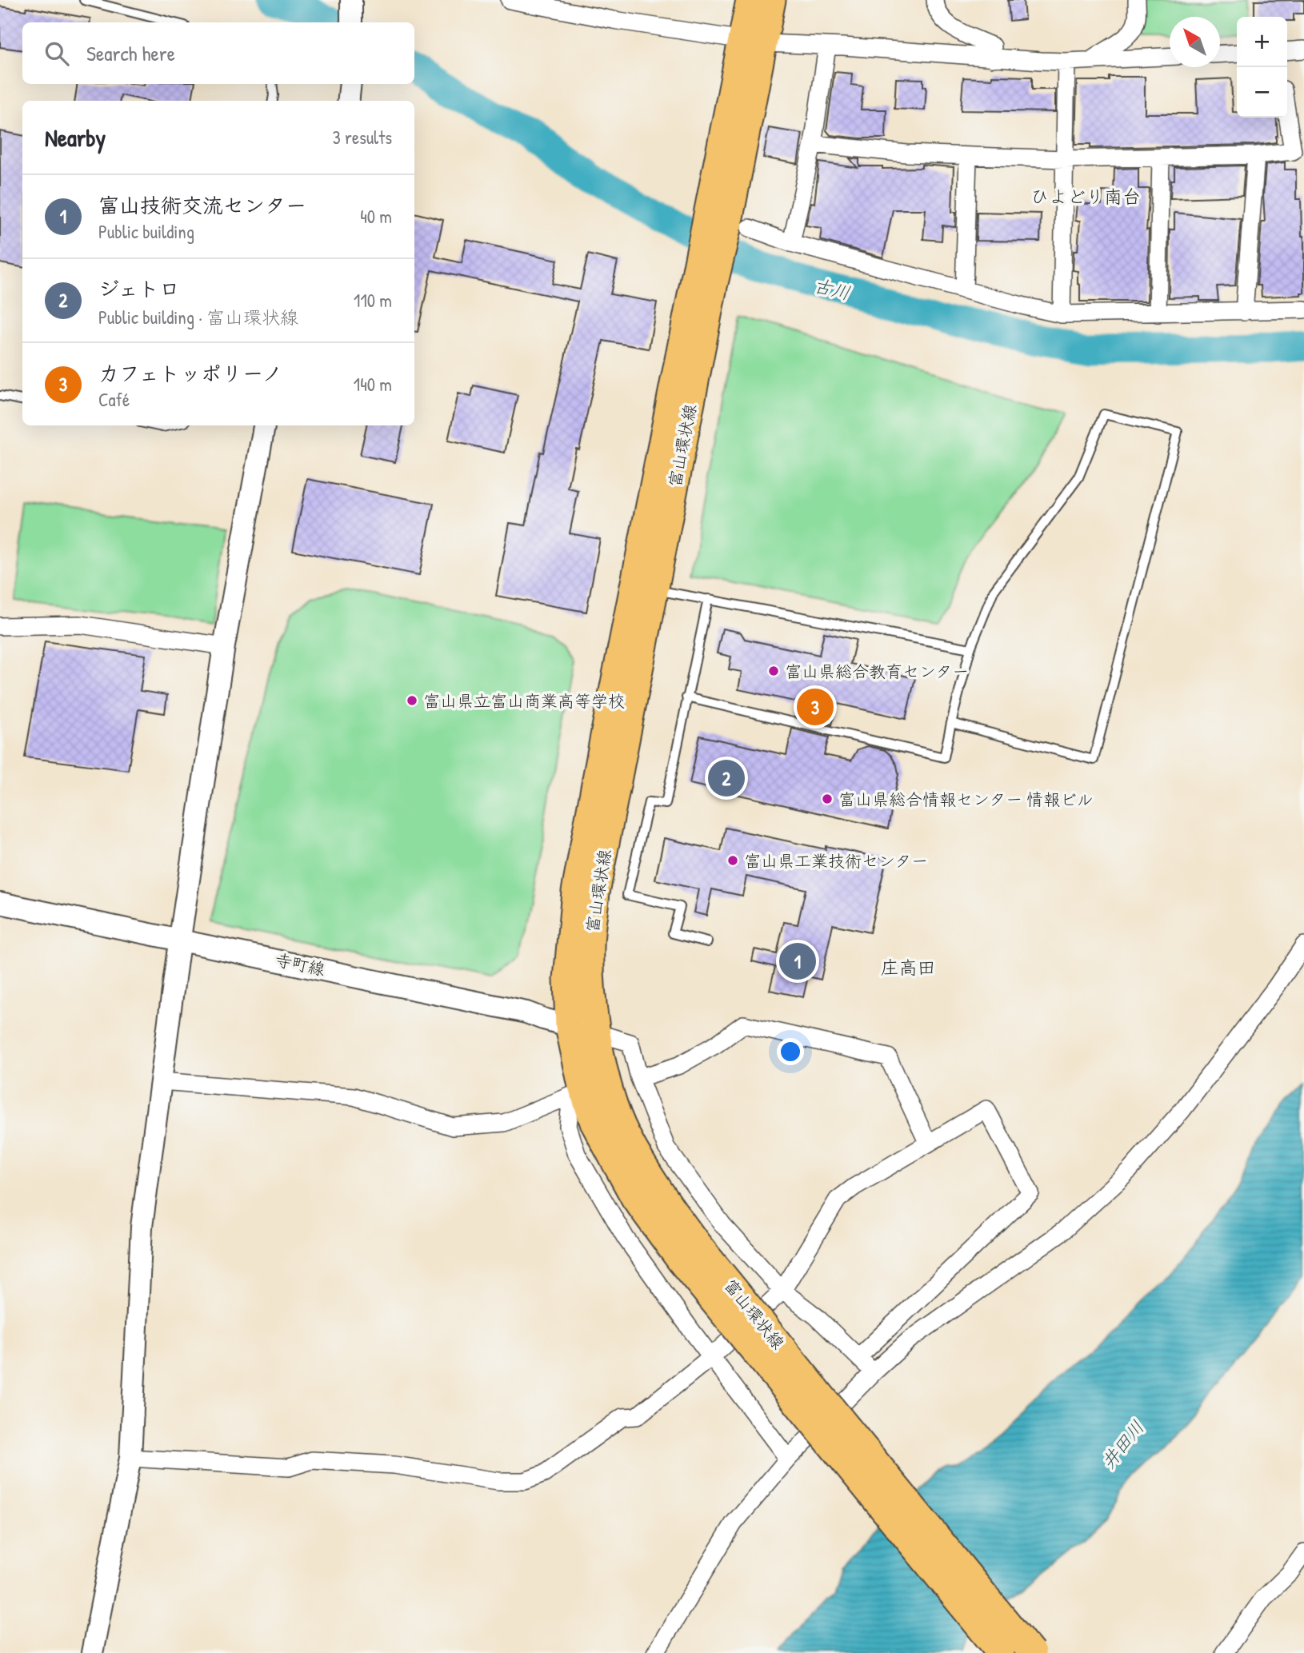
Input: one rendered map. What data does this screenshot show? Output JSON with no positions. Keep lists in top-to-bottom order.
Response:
{
  "streets": {
    "main road": ["富山環状線"],
    "street": ["寺町線"]
  },
  "crossings": [
    ["富山環状線", "寺町線"]
  ],
  "districts": ["ひよどり南台", "庄高田"],
  "water": ["古川", "井田川"],
  "places": [
    "富山県総合教育センター",
    "富山県立富山商業高等学校",
    "富山県総合情報センター 情報ビル",
    "富山県工業技術センター"
  ],
  "north": "top left",
  "page": {
    "map_buttons": ["+", "−"],
    "search": "Search here",
    "heading": ["Nearby", "3 results"],
    "list": [
      {
        "mark": "1",
        "name": "富山技術交流センター",
        "note": "Public building",
        "value": "40 m"
      },
      {
        "mark": "2",
        "name": "ジェトロ",
        "note": "Public building · 富山環状線",
        "value": "110 m"
      },
      {
        "mark": "3",
        "name": "カフェトッポリーノ",
        "note": "Café",
        "value": "140 m"
      }
    ],
    "pins": ["3", "2", "1"]
  }
}
